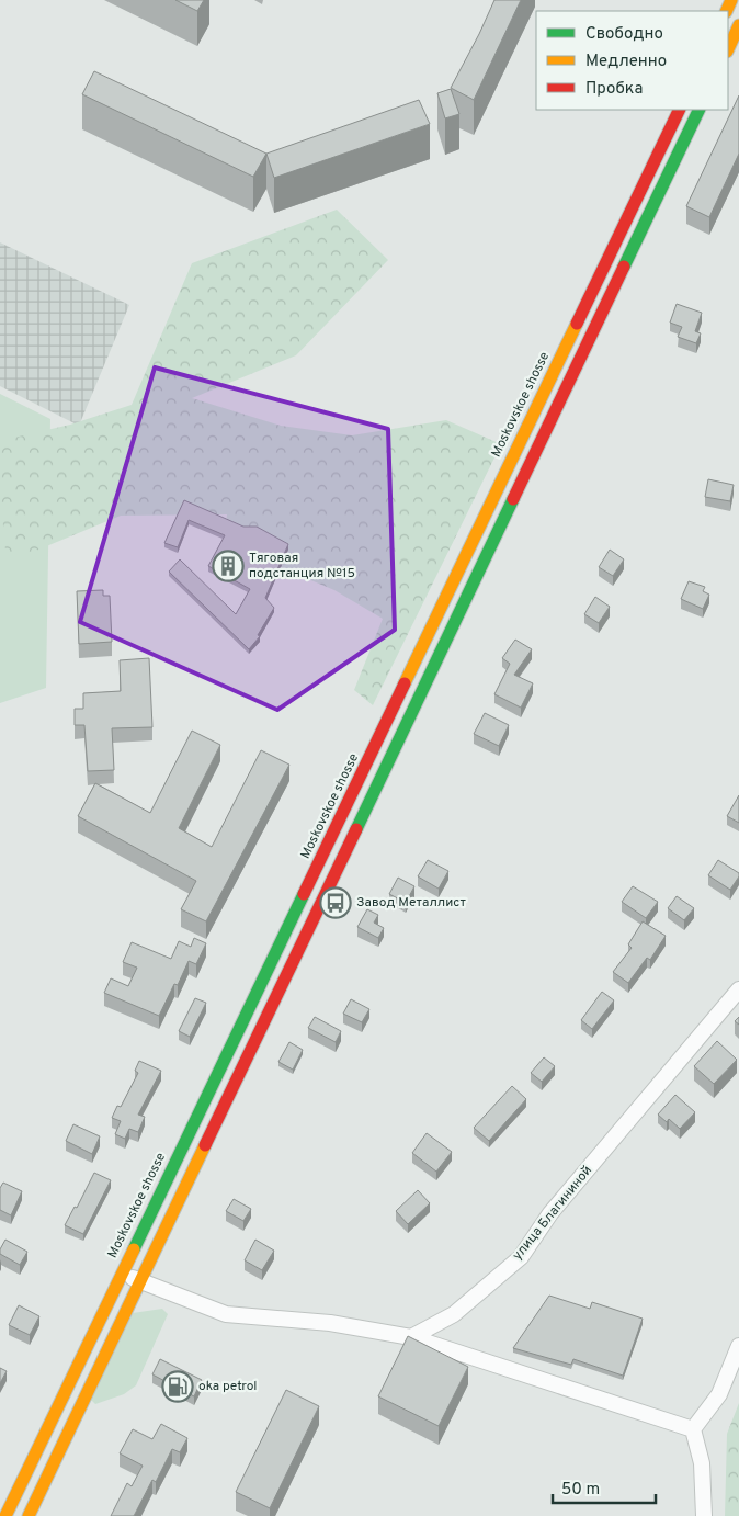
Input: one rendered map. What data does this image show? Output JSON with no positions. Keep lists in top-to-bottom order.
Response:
{
  "streets": {
    "main road": ["Moskovskoe shosse"],
    "street": ["улица Благининой"]
  },
  "places": {
    "building": ["Тяговая подстанция №15"],
    "bus stop": ["Завод Металлист"],
    "fuel station": ["oka petrol"]
  },
  "legend": ["Свободно", "Медленно", "Пробка"],
  "scale_bar": "50 m"
}
